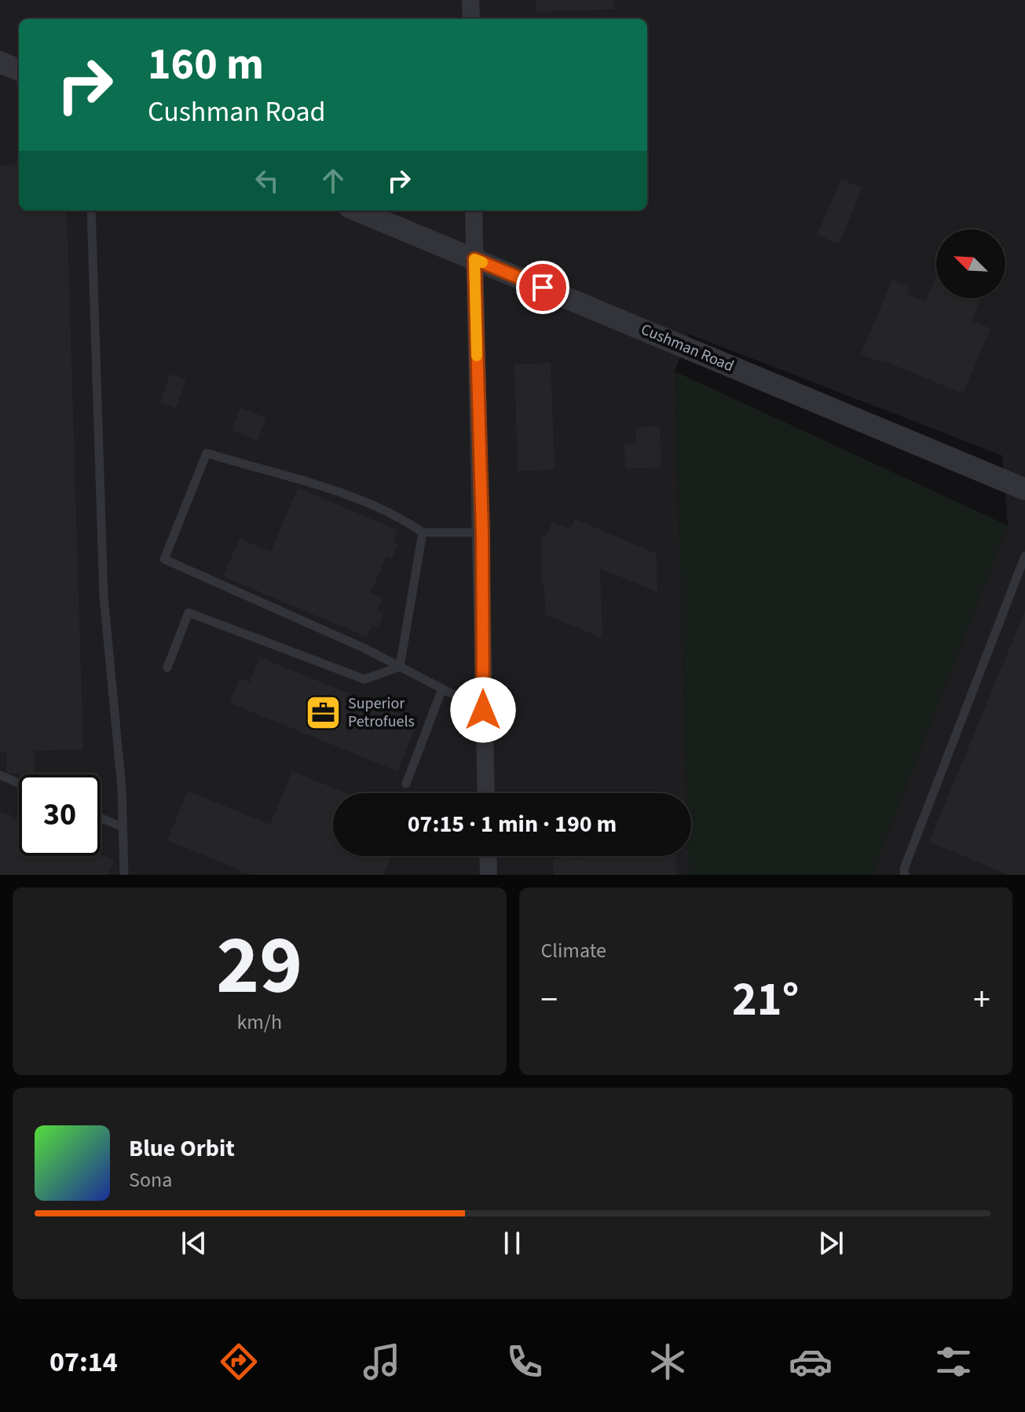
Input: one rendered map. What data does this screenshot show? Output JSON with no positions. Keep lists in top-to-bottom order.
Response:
{
  "streets": {
    "street": ["Cushman Road"]
  },
  "places": {
    "office": ["Superior Petrofuels"]
  },
  "north": "top left",
  "page": {
    "turn": ["160 m", "Cushman Road"],
    "limit": "30",
    "trip": "07:15 · 1 min · 190 m",
    "tile": [
      ["29", "km/h"],
      "Climate"
    ],
    "heat": ["−", "21°", "+"],
    "song": ["Blue Orbit", "Sona"],
    "tabs": "07:14"
  }
}
